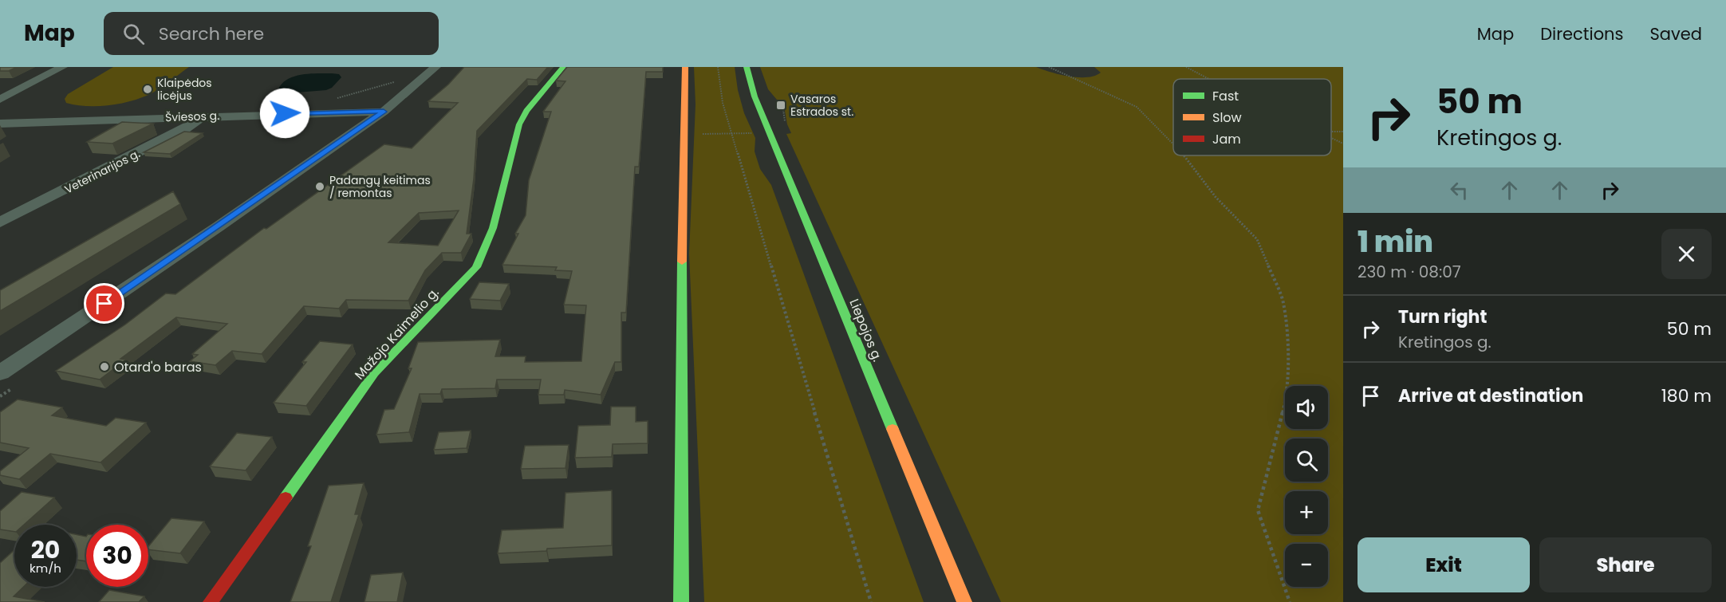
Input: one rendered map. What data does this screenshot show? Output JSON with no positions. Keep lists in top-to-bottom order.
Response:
{
  "streets": {
    "street": [
      "Šviesos g.",
      "Veterinarijos g.",
      "Liepojos g.",
      "Mažojo Kaimelio g."
    ]
  },
  "crossings": [
    ["Šviesos g.", "Veterinarijos g."]
  ],
  "places": {
    "other": ["Klaipėdos licėjus", "Padangų keitimas / remontas", "Otard'o baras"],
    "transit": ["Vasaros Estrados st."]
  },
  "legend": ["Fast", "Slow", "Jam"],
  "page": {
    "header": "Map",
    "search": "Search here",
    "nav": ["Map", "Directions", "Saved"],
    "turn": ["50 m", "Kretingos g."],
    "heading": ["1 min", "230 m · 08:07"],
    "list": [
      {
        "name": "Turn right",
        "note": "Kretingos g.",
        "value": "50 m"
      },
      {
        "name": "Arrive at destination",
        "value": "180 m"
      }
    ],
    "map_buttons": ["+", "−"],
    "speed": "20 km/h",
    "limit": "30",
    "buttons": ["Exit", "Share"]
  }
}
